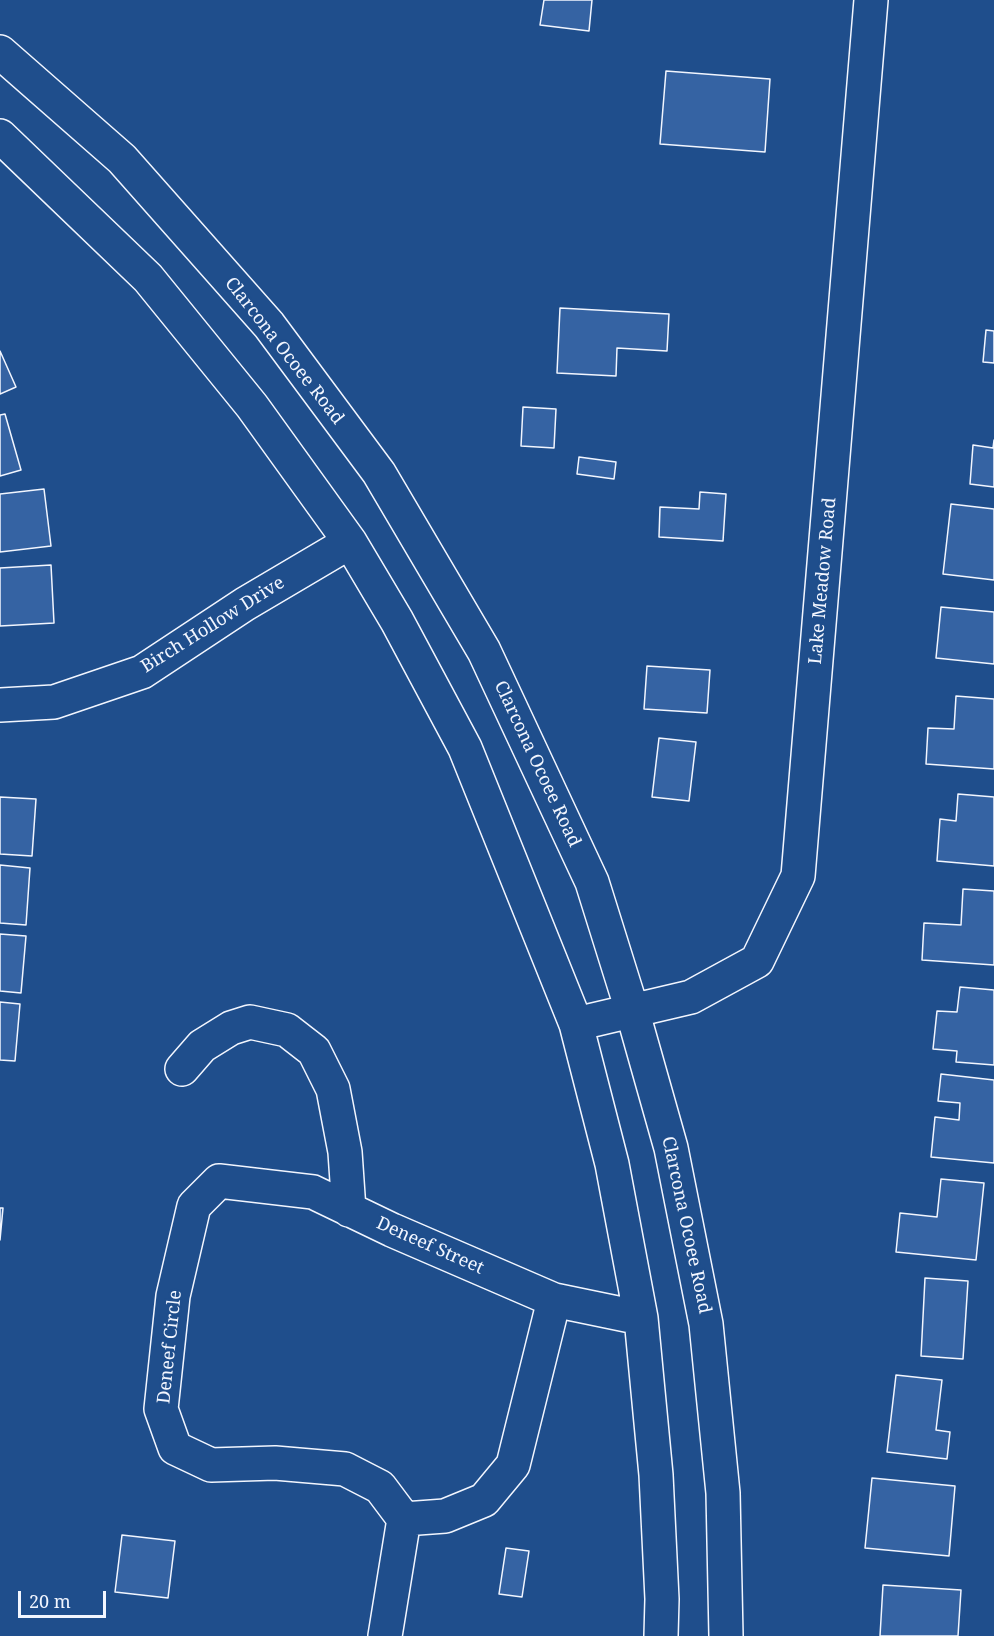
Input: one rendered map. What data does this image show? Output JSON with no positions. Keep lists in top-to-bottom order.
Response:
{
  "streets": {
    "street": [
      "Clarcona Ocoee Road",
      "Lake Meadow Road",
      "Birch Hollow Drive",
      "Deneef Street",
      "Deneef Circle"
    ]
  },
  "crossings": [
    ["Clarcona Ocoee Road", "Lake Meadow Road"],
    ["Deneef Street", "Deneef Circle"]
  ],
  "scale_bar": "20 m"
}
